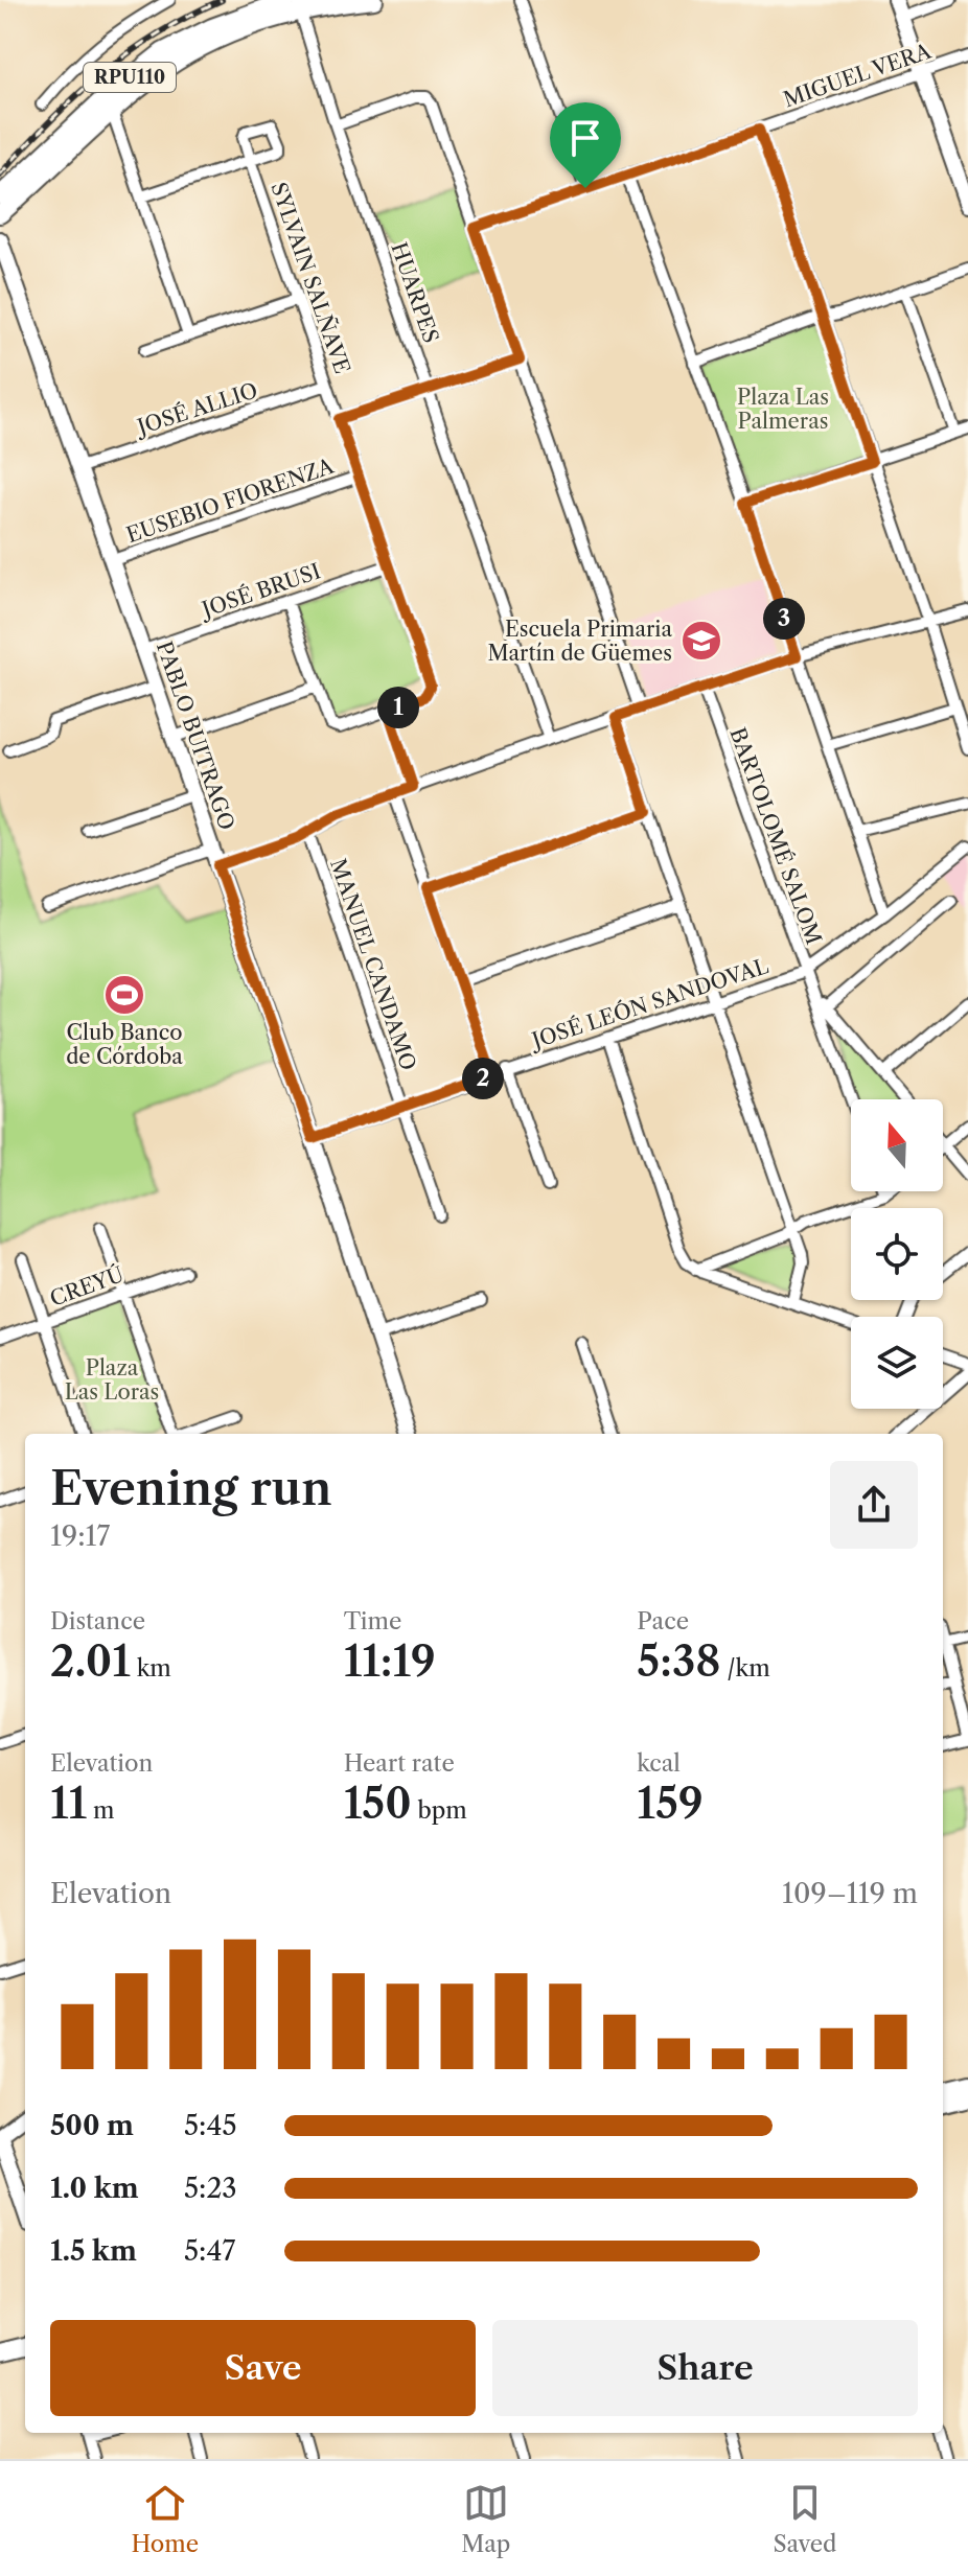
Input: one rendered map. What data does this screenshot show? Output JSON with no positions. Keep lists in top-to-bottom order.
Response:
{
  "streets": {
    "main road": ["RPU110", "PABLO BUITRAGO"],
    "street": [
      "MIGUEL VERA",
      "SYLVAIN SALÑAVE",
      "HUARPES",
      "JOSÉ ALLIO",
      "EUSEBIO FIORENZA",
      "JOSÉ BRUSI",
      "BARTOLOMÉ SALOM",
      "MANUEL CANDAMO",
      "JOSÉ LEÓN SANDOVAL",
      "CREYÚ"
    ]
  },
  "crossings": [
    ["RPU110", "HUARPES"],
    ["SYLVAIN SALÑAVE", "JOSÉ ALLIO"],
    ["SYLVAIN SALÑAVE", "EUSEBIO FIORENZA"],
    ["SYLVAIN SALÑAVE", "JOSÉ BRUSI"],
    ["JOSÉ ALLIO", "PABLO BUITRAGO"],
    ["EUSEBIO FIORENZA", "PABLO BUITRAGO"],
    ["JOSÉ BRUSI", "PABLO BUITRAGO"],
    ["PABLO BUITRAGO", "JOSÉ LEÓN SANDOVAL"],
    ["BARTOLOMÉ SALOM", "JOSÉ LEÓN SANDOVAL"],
    ["MANUEL CANDAMO", "JOSÉ LEÓN SANDOVAL"]
  ],
  "parks": ["Plaza Las Palmeras", "Plaza Las Loras"],
  "places": {
    "school or university": ["Escuela Primaria Martín de Güemes"],
    "sports": ["Club Banco de Córdoba"]
  },
  "north": "top",
  "page": {
    "pins": ["3", "1", "2"],
    "heading": ["Evening run", "19:17"],
    "stats": [
      ["Distance", "2.01 km"],
      ["Time", "11:19"],
      ["Pace", "5:38 /km"],
      ["Elevation", "11 m"],
      ["Heart rate", "150 bpm"],
      ["kcal", "159"]
    ],
    "chart": ["Elevation", "109–119 m"],
    "list": [
      {
        "name": "500 m",
        "note": "5:45"
      },
      {
        "name": "1.0 km",
        "note": "5:23"
      },
      {
        "name": "1.5 km",
        "note": "5:47"
      }
    ],
    "buttons": ["Save", "Share"],
    "tabs": ["Home", "Map", "Saved"]
  }
}
